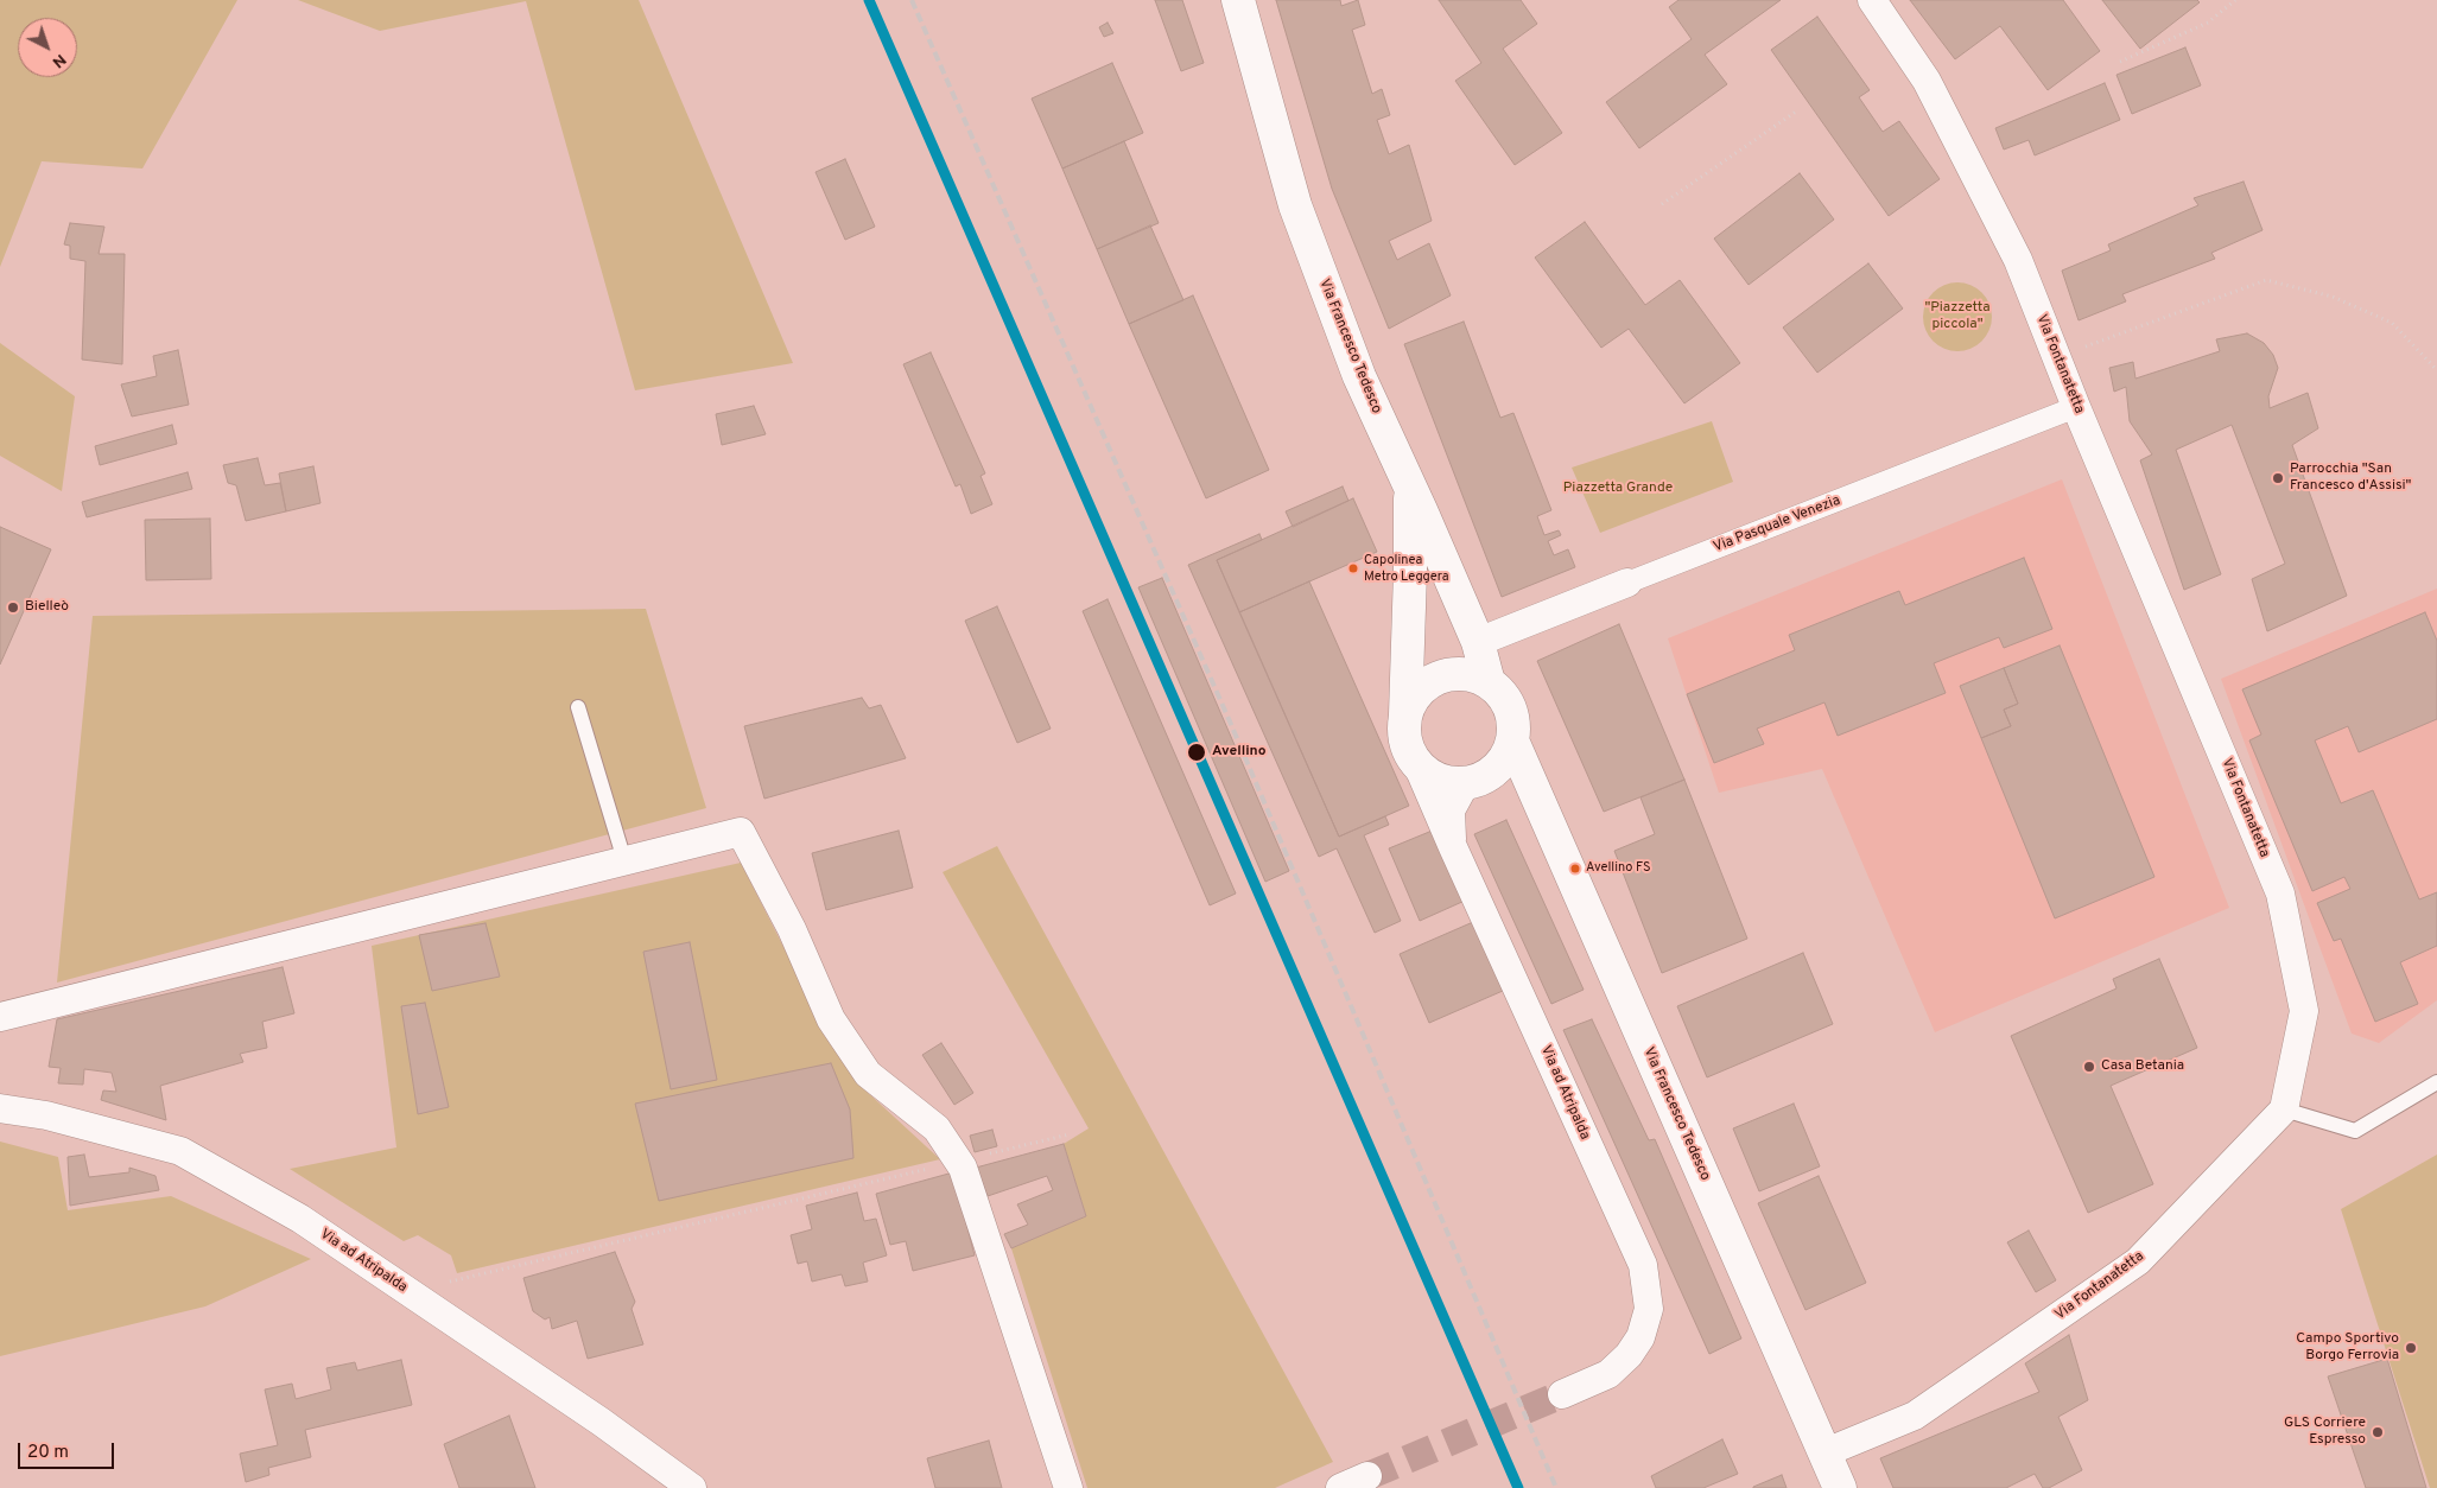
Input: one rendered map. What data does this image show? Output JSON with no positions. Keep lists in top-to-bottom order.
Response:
{
  "streets": {
    "street": [
      "Via Francesco Tedesco",
      "Via Fontanatetta",
      "Via Pasquale Venezia",
      "Via ad Atripalda"
    ]
  },
  "crossings": [
    ["Via Francesco Tedesco", "Via Fontanatetta"],
    ["Via Francesco Tedesco", "Via Pasquale Venezia"],
    ["Via Francesco Tedesco", "Via ad Atripalda"],
    ["Via Fontanatetta", "Via Pasquale Venezia"]
  ],
  "parks": ["\"Piazzetta piccola\"", "Piazzetta Grande"],
  "places": [
    "Parrocchia \"San Francesco d'Assisi\"",
    "Capolinea Metro Leggera",
    "Bielleò",
    "Avellino",
    "Avellino FS",
    "Casa Betania",
    "Campo Sportivo Borgo Ferrovia",
    "GLS Corriere Espresso"
  ],
  "scale_bar": "20 m",
  "north": "bottom right"
}
